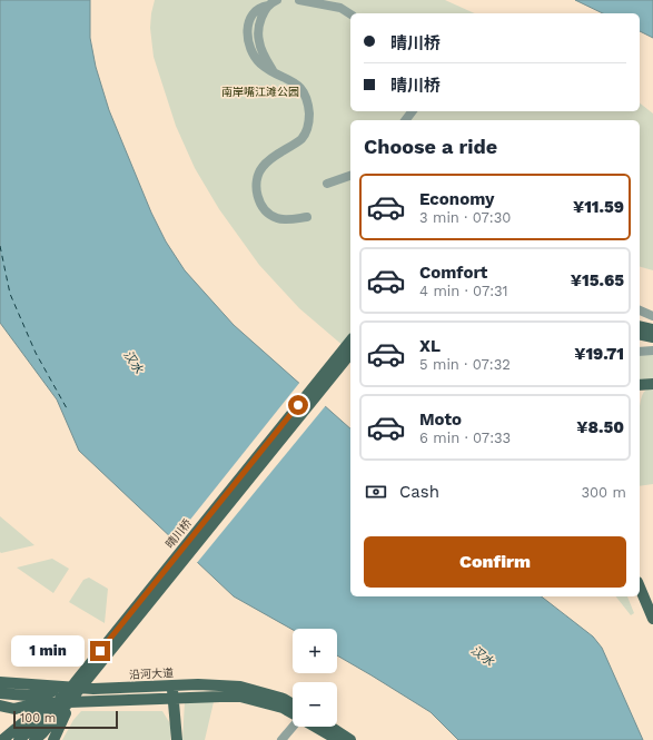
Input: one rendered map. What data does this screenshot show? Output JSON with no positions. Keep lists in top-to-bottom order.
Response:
{
  "streets": {
    "main road": ["晴川桥", "沿河大道"]
  },
  "water": ["汉水"],
  "parks": ["南岸嘴江滩公园"],
  "scale_bar": "100 m",
  "page": {
    "banner": ["晴川桥", "晴川桥"],
    "heading": "Choose a ride",
    "list": [
      {
        "name": "Economy",
        "note": "3 min · 07:30",
        "value": "¥11.59"
      },
      {
        "name": "Comfort",
        "note": "4 min · 07:31",
        "value": "¥15.65"
      },
      {
        "name": "XL",
        "note": "5 min · 07:32",
        "value": "¥19.71"
      },
      {
        "name": "Moto",
        "note": "6 min · 07:33",
        "value": "¥8.50"
      }
    ],
    "pay": ["Cash", "300 m"],
    "buttons": "Confirm",
    "map_buttons": ["+", "−"],
    "bubble": "1 min",
    "scale": "100 m"
  }
}
